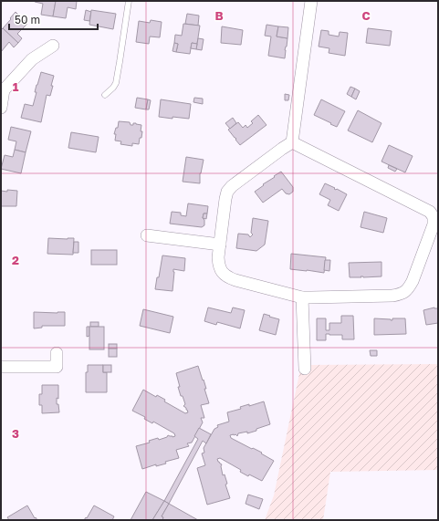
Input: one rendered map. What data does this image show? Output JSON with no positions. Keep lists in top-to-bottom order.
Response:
{
  "scale_bar": "50 m",
  "grid": {
    "columns": ["B", "C"],
    "rows": ["1", "2", "3"]
  }
}
